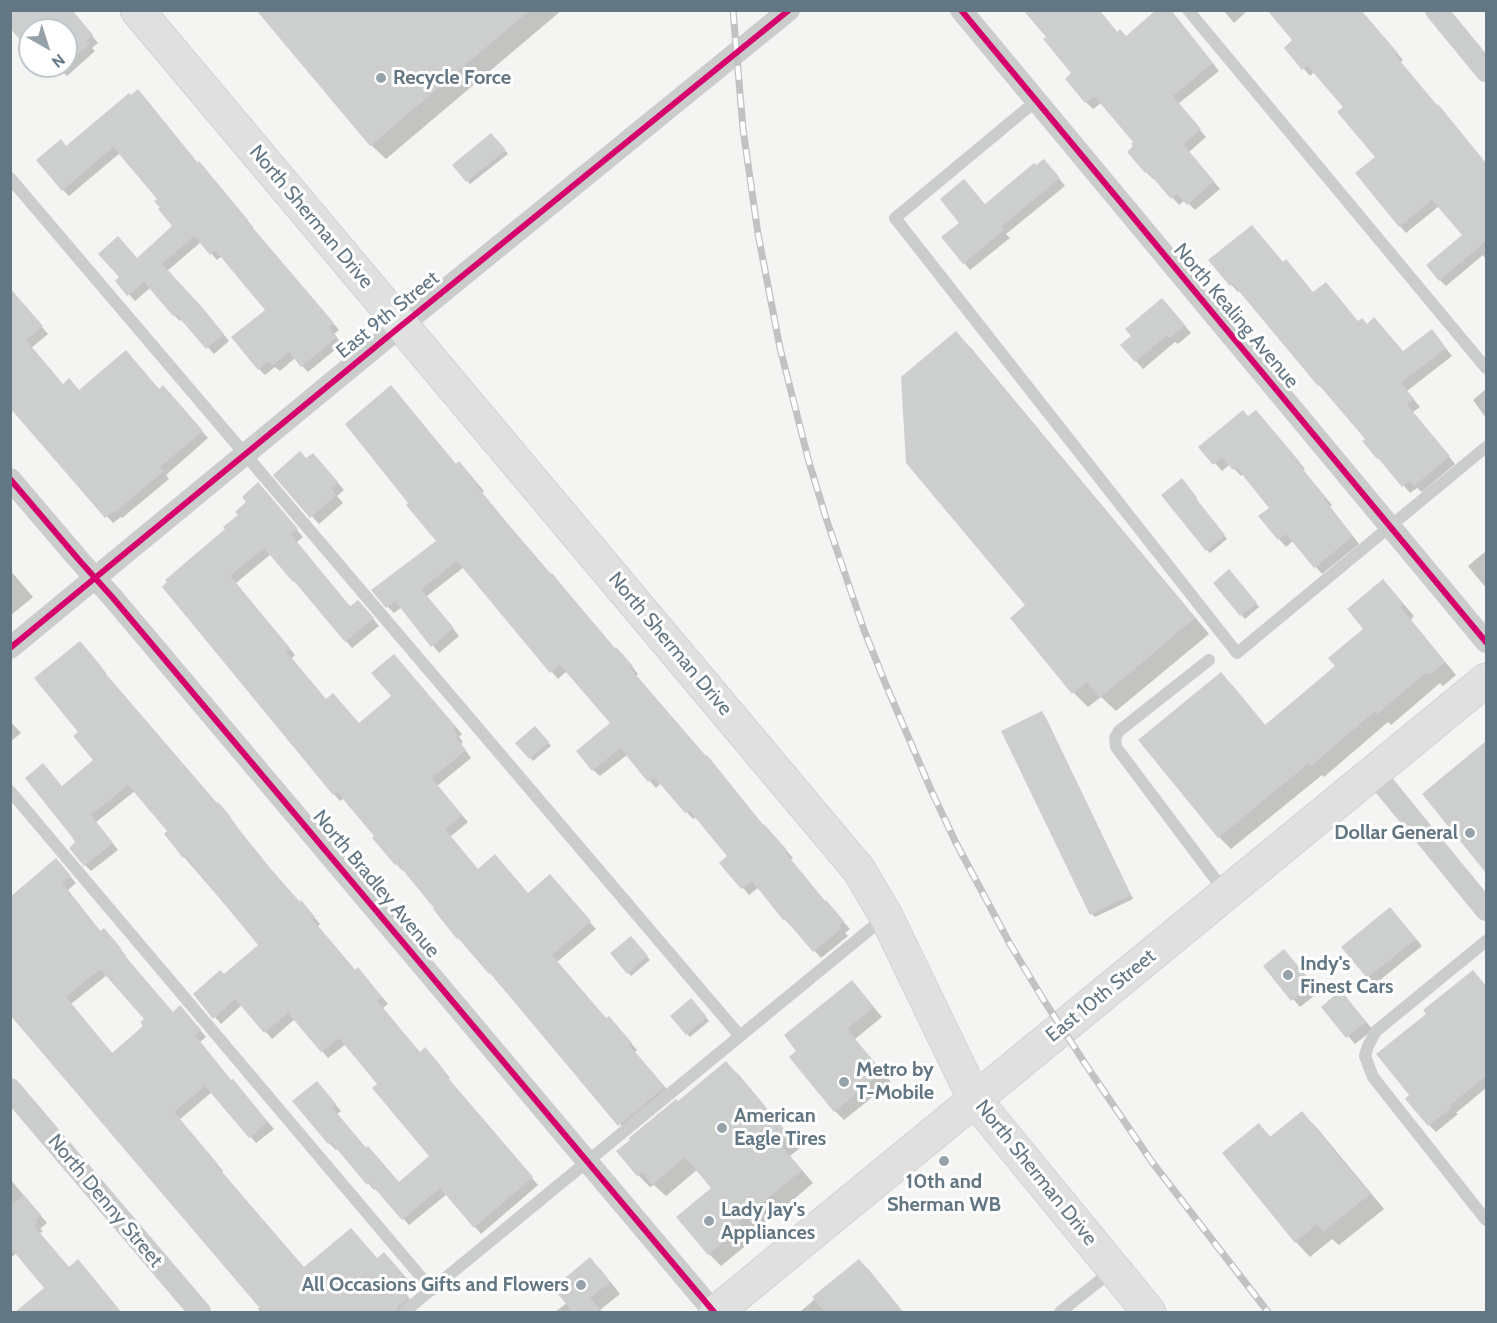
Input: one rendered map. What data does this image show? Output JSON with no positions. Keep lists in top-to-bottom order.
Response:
{
  "streets": {
    "main road": ["North Sherman Drive", "East 10th Street"],
    "street": [
      "East 9th Street",
      "North Kealing Avenue",
      "North Bradley Avenue",
      "North Denny Street"
    ]
  },
  "crossings": [
    ["North Sherman Drive", "East 9th Street"],
    ["North Sherman Drive", "East 10th Street"],
    ["East 9th Street", "North Bradley Avenue"],
    ["North Bradley Avenue", "East 10th Street"]
  ],
  "places": [
    "Recycle Force",
    "Dollar General",
    "Indy's Finest Cars",
    "Metro by T-Mobile",
    "American Eagle Tires",
    "10th and Sherman WB",
    "Lady Jay's Appliances",
    "All Occasions Gifts and Flowers"
  ],
  "north": "bottom right"
}
